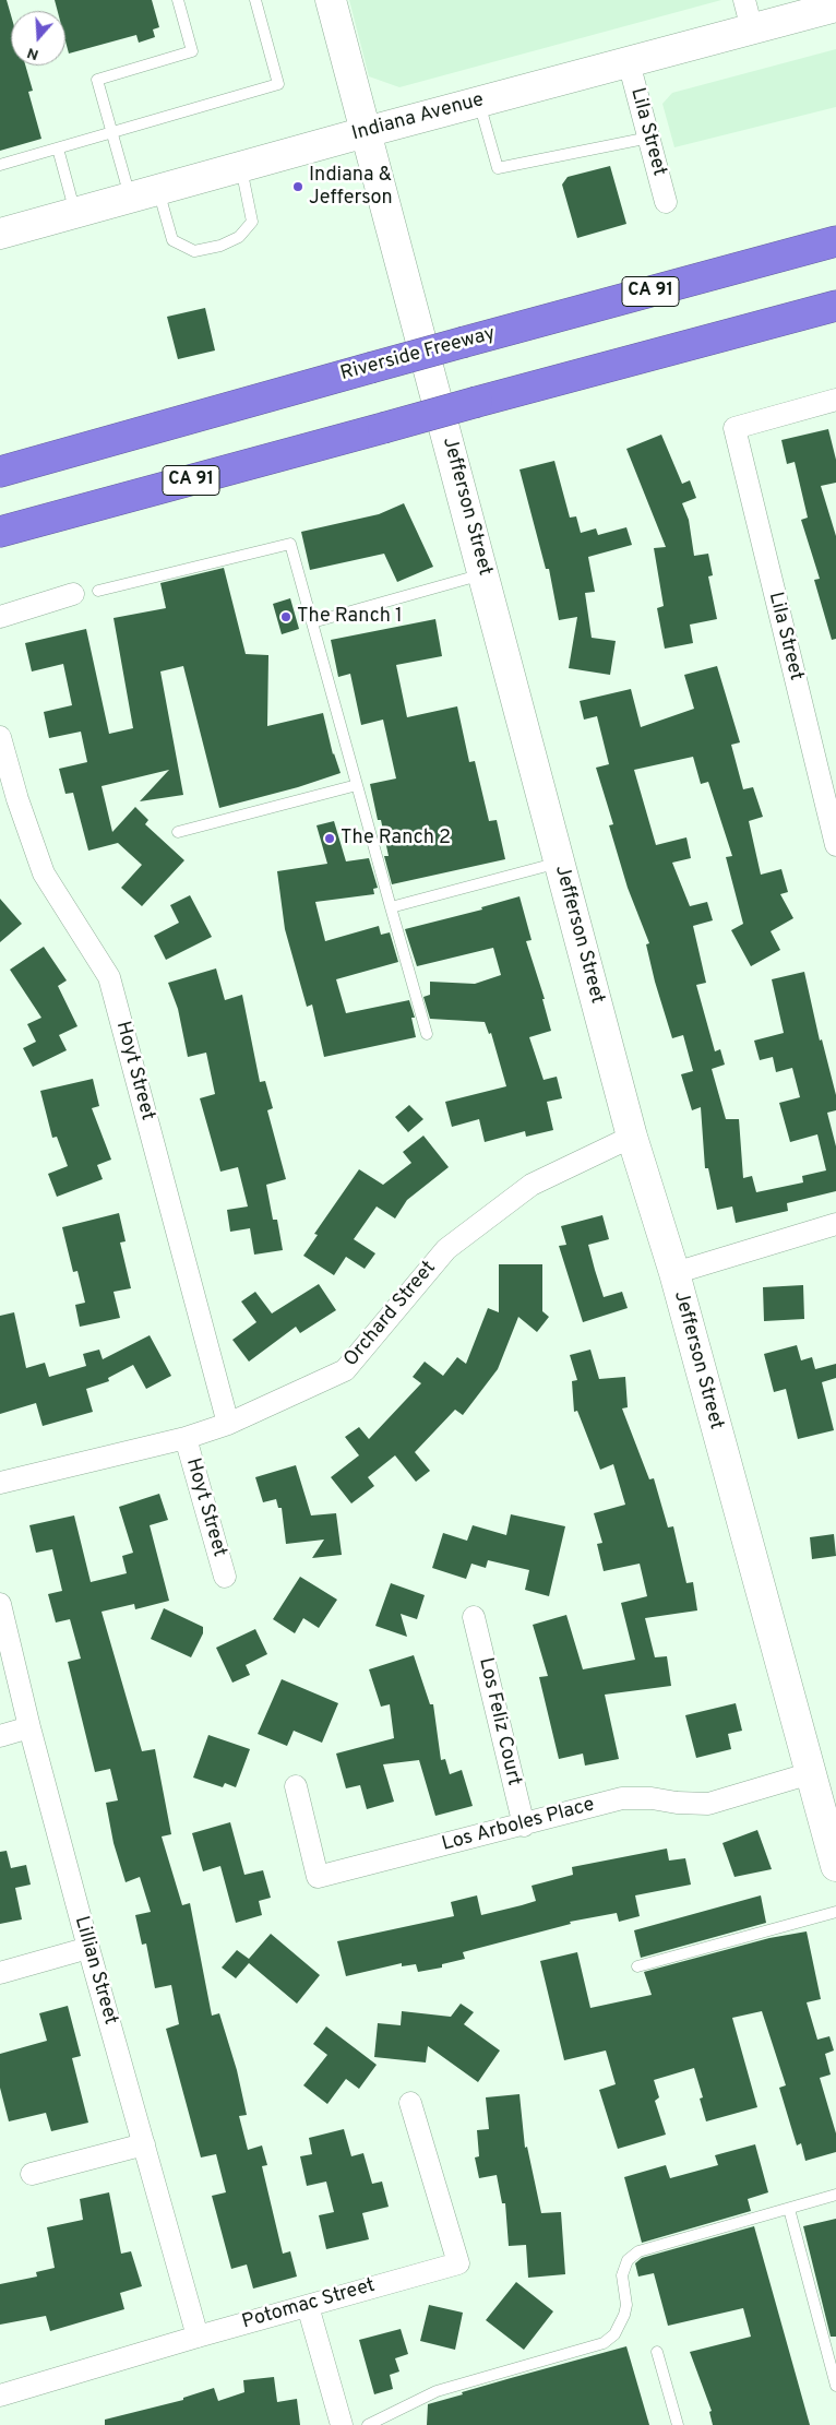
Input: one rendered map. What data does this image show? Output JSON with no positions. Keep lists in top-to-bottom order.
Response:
{
  "streets": {
    "highway": ["CA 91", "Riverside Freeway"],
    "street": [
      "Indiana Avenue",
      "Lila Street",
      "Jefferson Street",
      "Hoyt Street",
      "Orchard Street",
      "Los Feliz Court",
      "Los Arboles Place",
      "Lillian Street",
      "Potomac Street"
    ]
  },
  "crossings": [
    ["Indiana Avenue", "Lila Street"],
    ["Indiana Avenue", "Jefferson Street"],
    ["Jefferson Street", "Orchard Street"],
    ["Jefferson Street", "Los Arboles Place"],
    ["Hoyt Street", "Orchard Street"],
    ["Los Feliz Court", "Los Arboles Place"],
    ["Lillian Street", "Potomac Street"]
  ],
  "places": ["Indiana & Jefferson", "The Ranch 1", "The Ranch 2"],
  "north": "bottom"
}
